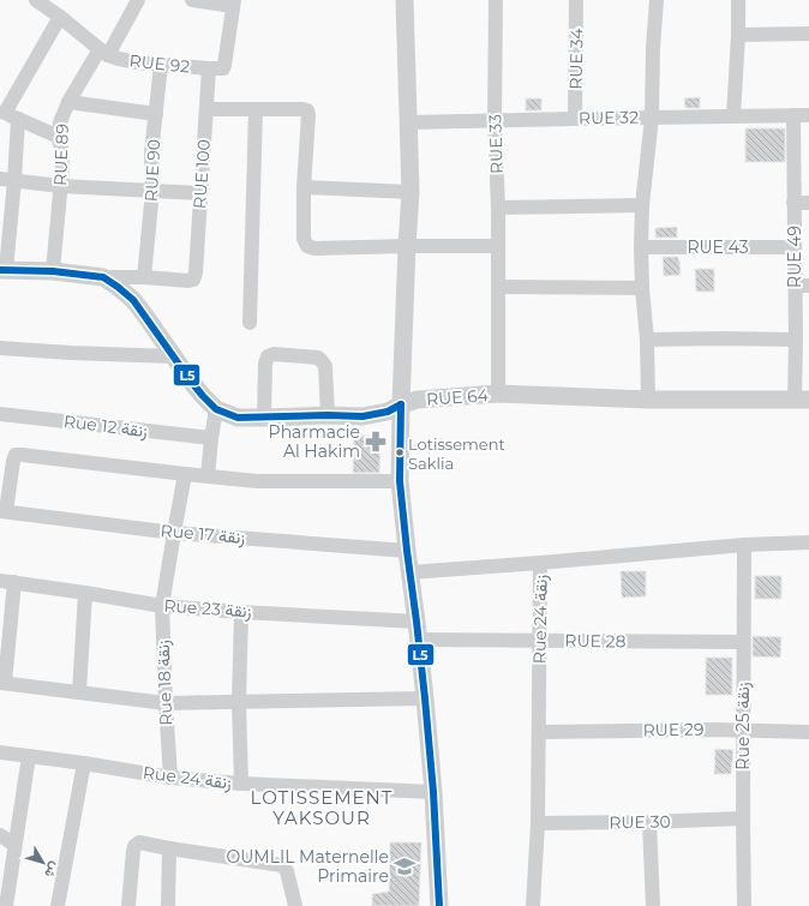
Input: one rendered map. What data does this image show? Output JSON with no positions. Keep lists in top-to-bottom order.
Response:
{
  "streets": {
    "street": [
      "RUE 34",
      "RUE 92",
      "RUE 32",
      "RUE 33",
      "RUE 89",
      "RUE 90",
      "RUE 100",
      "RUE 43",
      "RUE 49",
      "RUE 64",
      "Rue 12 زنقة",
      "Rue 17 زنقة",
      "Rue 23 زنقة",
      "Rue 24 زنقة",
      "RUE 28",
      "Rue 18 زنقة",
      "Rue 25 زنقة",
      "RUE 29",
      "RUE 30"
    ]
  },
  "crossings": [
    ["RUE 34", "RUE 32"],
    ["RUE 92", "RUE 89"],
    ["RUE 92", "RUE 90"],
    ["RUE 92", "RUE 100"],
    ["RUE 32", "RUE 33"],
    ["RUE 32", "RUE 49"],
    ["RUE 33", "RUE 64"],
    ["RUE 89", "RUE 64"],
    ["RUE 90", "RUE 100"],
    ["RUE 43", "RUE 49"],
    ["RUE 49", "RUE 64"],
    ["Rue 17 زنقة", "Rue 18 زنقة"],
    ["Rue 23 زنقة", "Rue 18 زنقة"],
    ["Rue 24 زنقة", "RUE 28"],
    ["Rue 24 زنقة", "Rue 18 زنقة"],
    ["Rue 24 زنقة", "RUE 29"],
    ["Rue 24 زنقة", "RUE 30"],
    ["RUE 28", "Rue 25 زنقة"],
    ["Rue 25 زنقة", "RUE 29"],
    ["Rue 25 زنقة", "RUE 30"]
  ],
  "districts": ["LOTISSEMENT YAKSOUR"],
  "places": {
    "pharmacy": ["Pharmacie Al Hakim"],
    "other": ["Lotissement Saklia"],
    "school or university": ["OUMLIL Maternelle Primaire"]
  },
  "lines": ["transit line L5"],
  "north": "bottom right"
}
